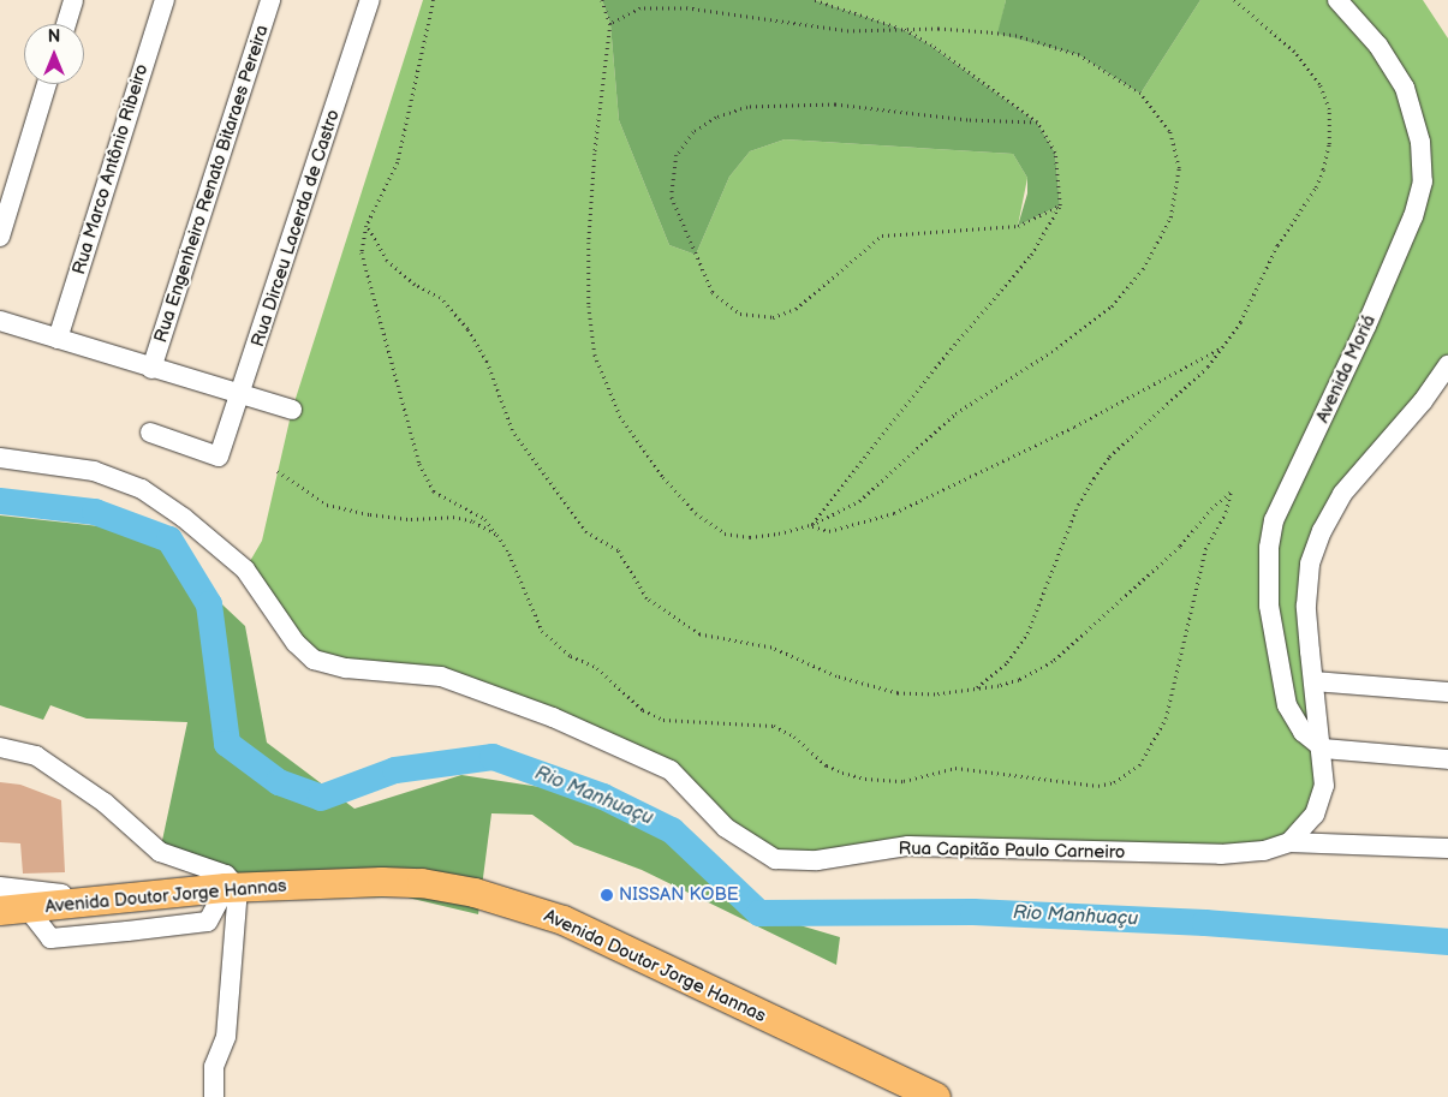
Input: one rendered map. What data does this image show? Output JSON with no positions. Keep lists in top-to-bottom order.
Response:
{
  "streets": {
    "highway": ["Avenida Doutor Jorge Hannas"],
    "street": [
      "Rua Marco Antônio Ribeiro",
      "Rua Engenheiro Renato Bitaraes Pereira",
      "Rua Dirceu Lacerda de Castro",
      "Avenida Moriá",
      "Rua Capitão Paulo Carneiro"
    ]
  },
  "water": ["Rio Manhuaçu"],
  "places": ["NISSAN KOBE"],
  "north": "top"
}
